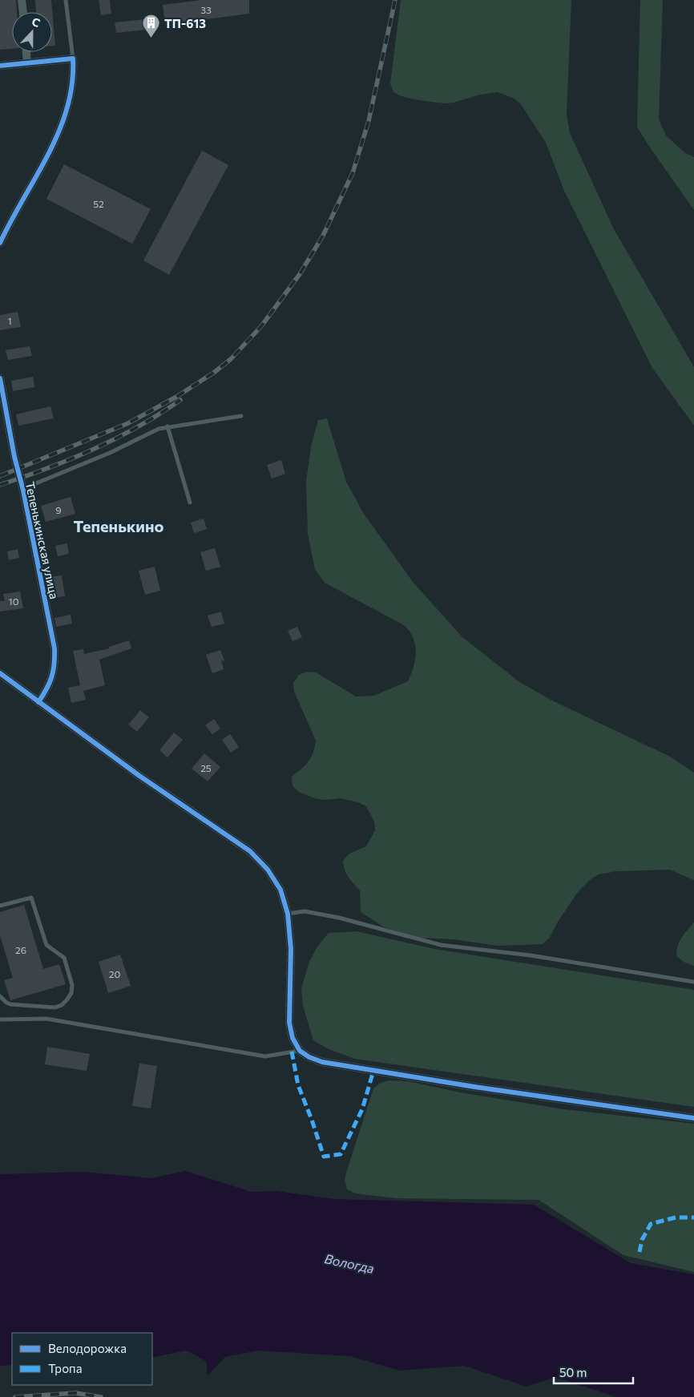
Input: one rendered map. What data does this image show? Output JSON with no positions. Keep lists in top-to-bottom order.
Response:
{
  "streets": {
    "street": ["Тепенькинская улица"]
  },
  "districts": ["Тепенькино"],
  "water": ["Вологда"],
  "places": {
    "building": ["ТП-613"]
  },
  "house_numbers": [
    "33",
    "52",
    "1",
    "9",
    "10",
    "25",
    "26",
    "20"
  ],
  "legend": ["Велодорожка", "Тропа"],
  "scale_bar": "50 m",
  "north": "top"
}
